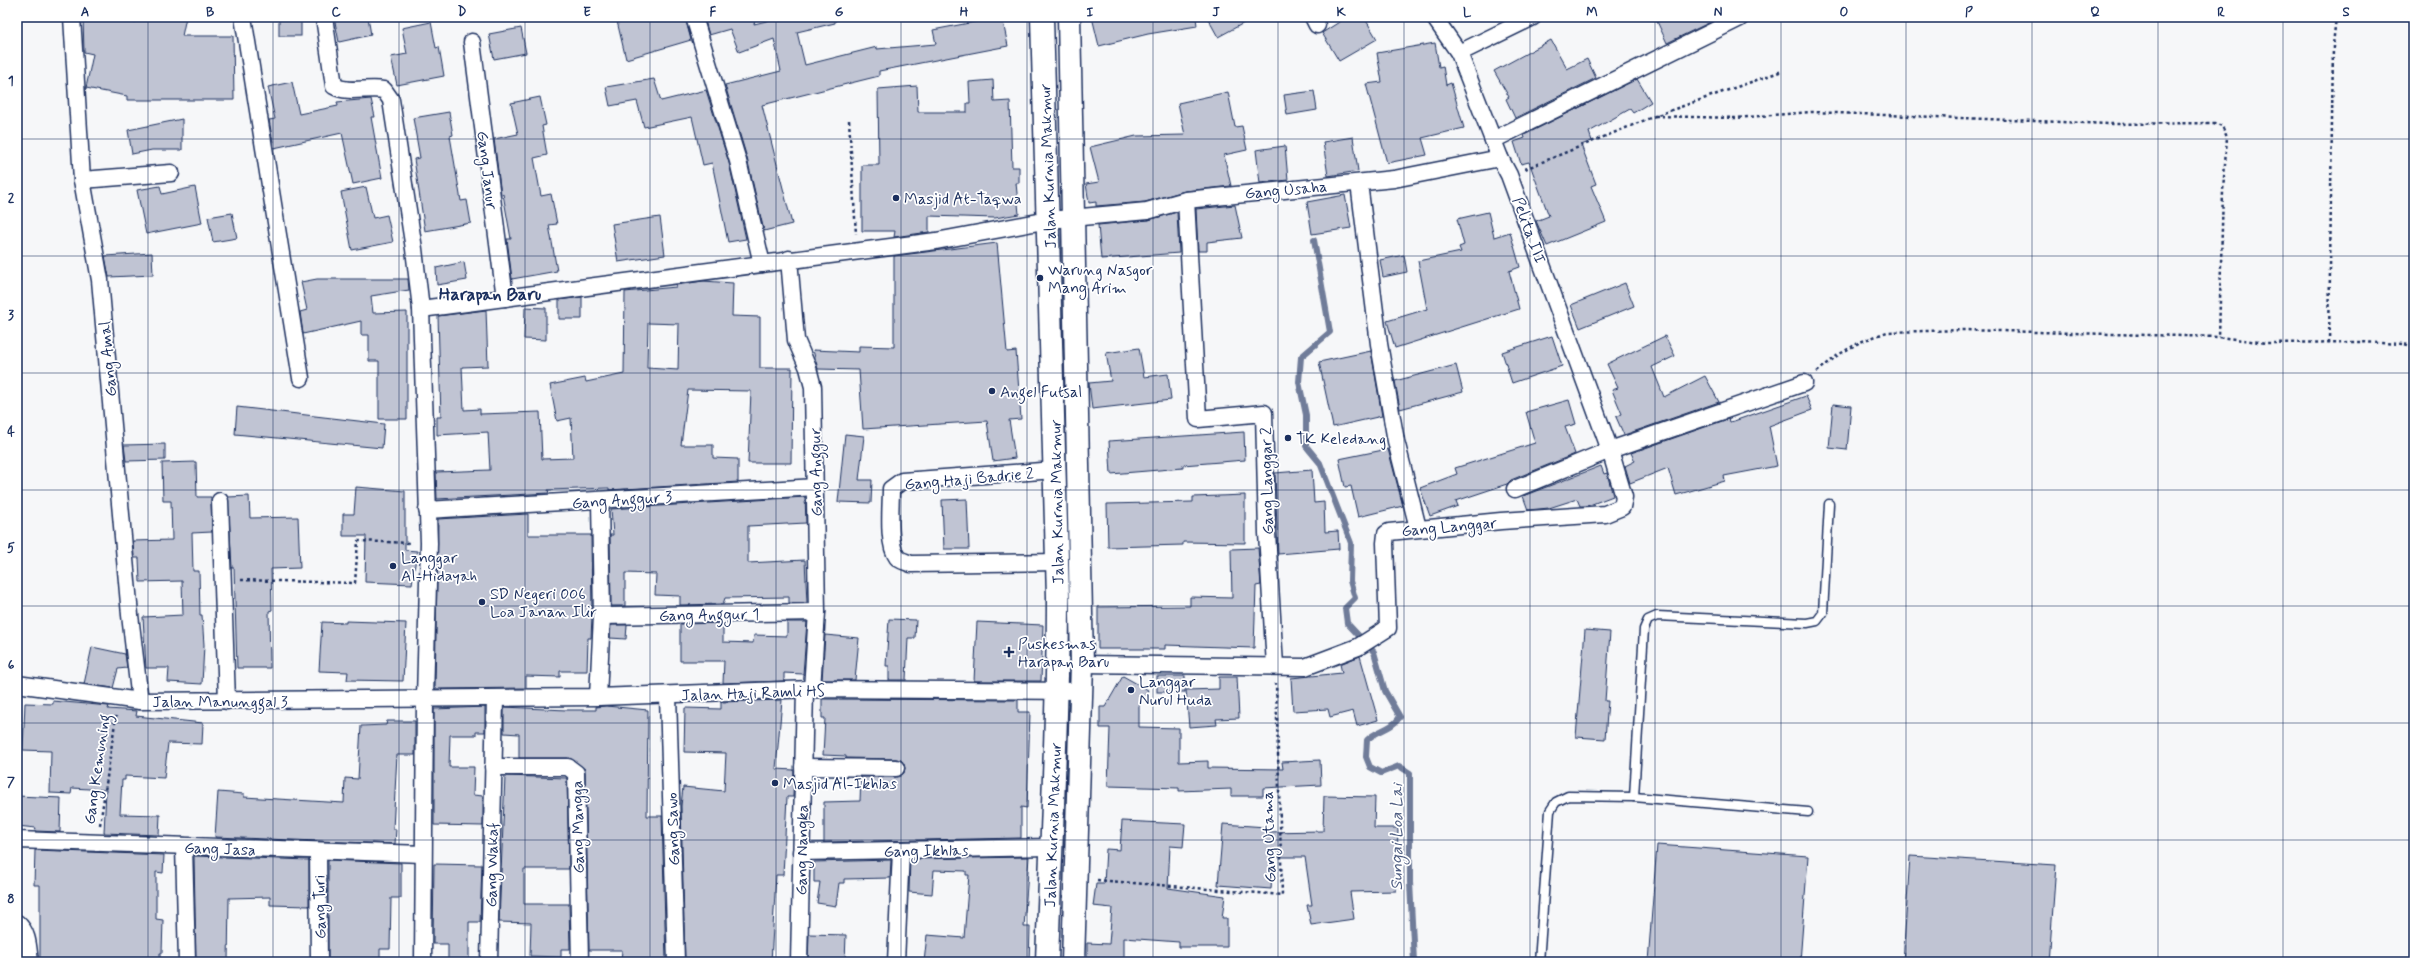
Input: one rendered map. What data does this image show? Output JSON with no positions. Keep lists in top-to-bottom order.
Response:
{
  "streets": {
    "street": [
      "Jalan Kurnia Makmur",
      "Gang Janur",
      "Gang Usaha",
      "Pelita III",
      "Gang Amal",
      "Gang Anggur",
      "Gang Haji Badrie 2",
      "Gang Langgar 2",
      "Gang Anggur 3",
      "Gang Langgar",
      "Gang Anggur 1",
      "Jalan Haji Ramli HS",
      "Jalan Manunggal 3",
      "Gang Mangga",
      "Gang Sawo",
      "Gang Jasa",
      "Gang Nangka",
      "Gang Ikhlas",
      "Gang Wakaf",
      "Gang Turi"
    ],
    "path": ["Gang Kemuning", "Gang Utama"]
  },
  "crossings": [
    ["Jalan Kurnia Makmur", "Gang Usaha"],
    ["Jalan Kurnia Makmur", "Gang Haji Badrie 2"],
    ["Jalan Kurnia Makmur", "Gang Langgar"],
    ["Jalan Kurnia Makmur", "Jalan Haji Ramli HS"],
    ["Jalan Kurnia Makmur", "Gang Utama"],
    ["Jalan Kurnia Makmur", "Gang Ikhlas"],
    ["Gang Janur", "Gang Usaha"],
    ["Gang Usaha", "Pelita III"],
    ["Gang Usaha", "Gang Anggur"],
    ["Gang Usaha", "Gang Langgar 2"],
    ["Pelita III", "Gang Langgar"],
    ["Gang Amal", "Jalan Manunggal 3"],
    ["Gang Anggur", "Gang Anggur 3"],
    ["Gang Anggur", "Gang Anggur 1"],
    ["Gang Anggur", "Jalan Haji Ramli HS"],
    ["Gang Anggur", "Gang Nangka"],
    ["Gang Langgar 2", "Gang Langgar"],
    ["Gang Langgar 2", "Gang Utama"],
    ["Gang Langgar", "Gang Utama"],
    ["Jalan Haji Ramli HS", "Jalan Manunggal 3"],
    ["Jalan Haji Ramli HS", "Gang Sawo"],
    ["Jalan Haji Ramli HS", "Gang Nangka"],
    ["Jalan Manunggal 3", "Gang Kemuning"],
    ["Gang Kemuning", "Gang Jasa"],
    ["Gang Mangga", "Gang Wakaf"],
    ["Gang Jasa", "Gang Turi"],
    ["Gang Nangka", "Gang Ikhlas"]
  ],
  "districts": ["Harapan Baru"],
  "water": ["Sungai Loa Lai"],
  "places": {
    "other": [
      "Masjid At-Taqwa",
      "Warung Nasgor Mang Arim",
      "Angel Futsal",
      "TK Keledang",
      "Langgar Al-Hidayah",
      "SD Negeri 006 Loa Janan Ilir",
      "Langgar Nurul Huda",
      "Masjid Al-Ikhlas"
    ],
    "health": ["Puskesmas Harapan Baru"]
  },
  "grid": {
    "columns": [
      "A",
      "B",
      "C",
      "D",
      "E",
      "F",
      "G",
      "H",
      "I",
      "J",
      "K",
      "L",
      "M",
      "N",
      "O",
      "P",
      "Q",
      "R",
      "S"
    ],
    "rows": [
      "1",
      "2",
      "3",
      "4",
      "5",
      "6",
      "7",
      "8"
    ]
  }
}
